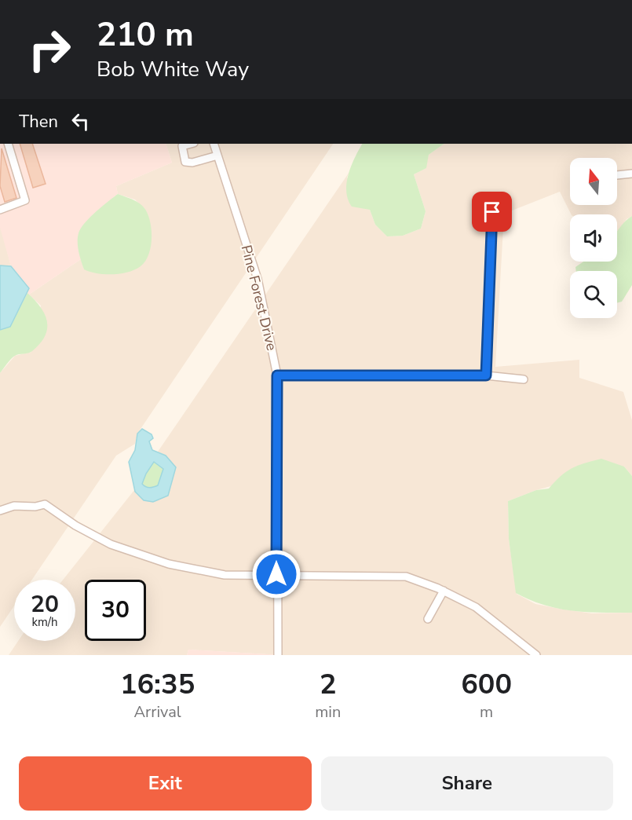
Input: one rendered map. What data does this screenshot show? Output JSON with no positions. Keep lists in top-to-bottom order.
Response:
{
  "streets": {
    "street": ["Pine Forest Drive"]
  },
  "north": "top",
  "page": {
    "turn": ["210 m", "Bob White Way"],
    "then": "Then",
    "speed": "20 km/h",
    "limit": "30",
    "eta": [
      "16:35",
      "Arrival",
      "2",
      "min",
      "600",
      "m"
    ],
    "buttons": ["Exit", "Share"]
  }
}
